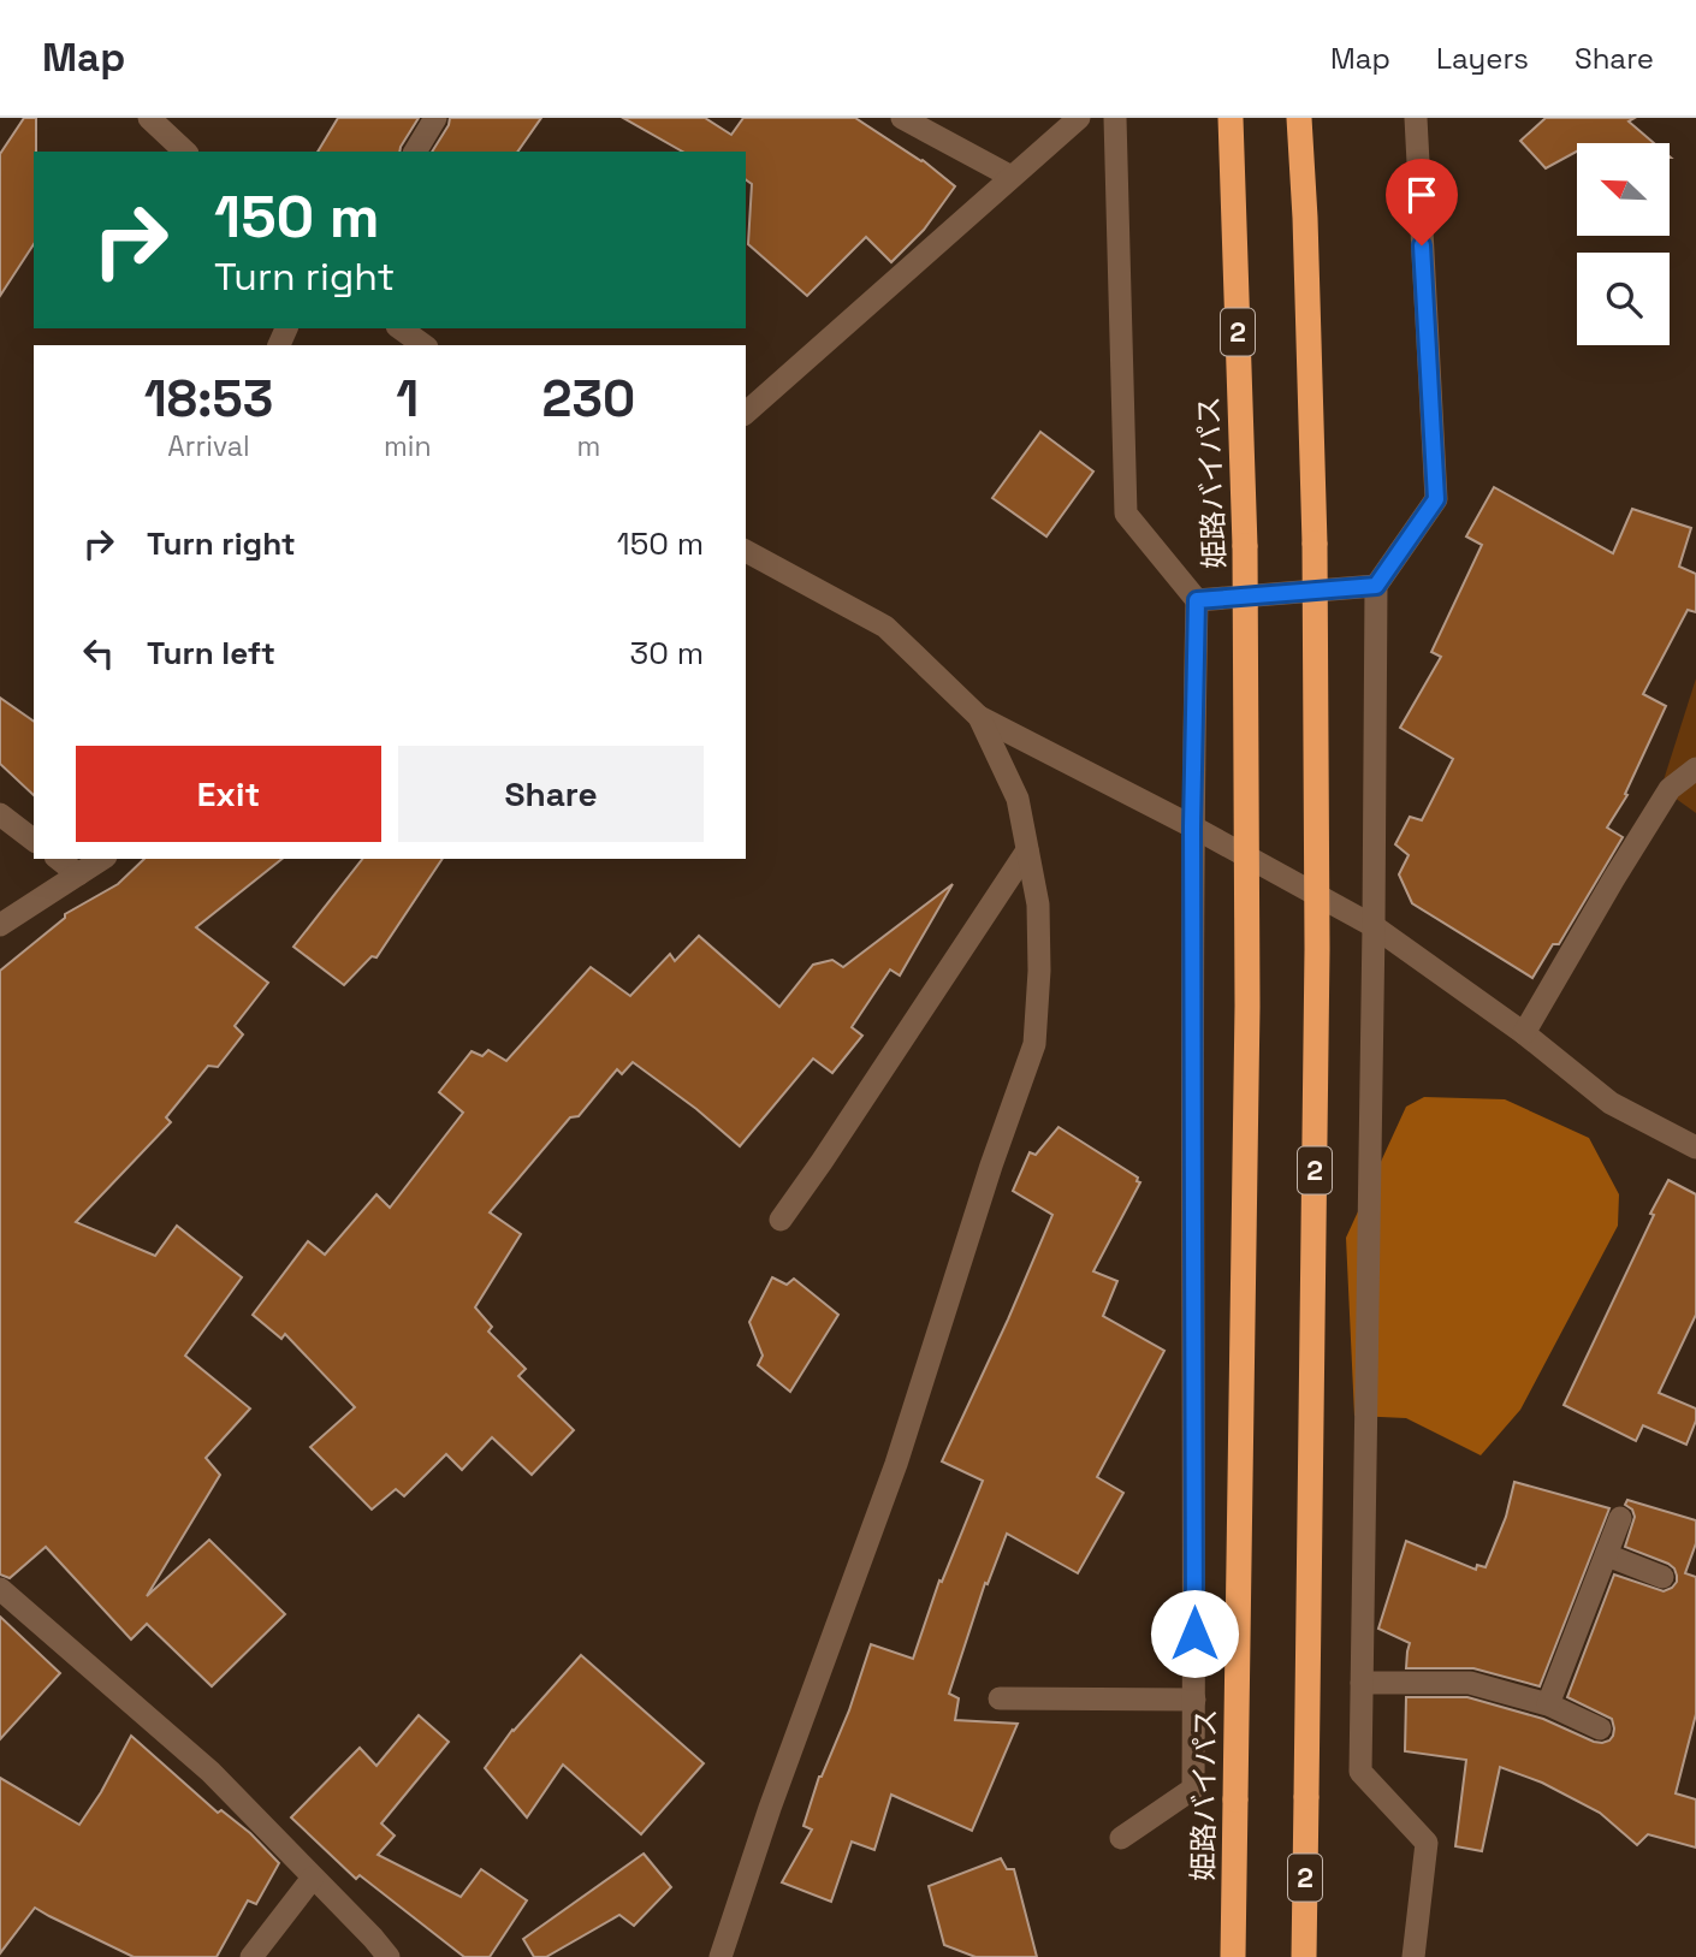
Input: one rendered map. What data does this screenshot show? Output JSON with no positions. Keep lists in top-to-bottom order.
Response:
{
  "streets": {
    "highway": ["2", "姫路バイパス"]
  },
  "north": "top left",
  "page": {
    "header": "Map",
    "nav": ["Map", "Layers", "Share"],
    "turn": ["150 m", "Turn right"],
    "eta": [
      "18:53",
      "Arrival",
      "1",
      "min",
      "230",
      "m"
    ],
    "list": [
      {
        "name": "Turn right",
        "value": "150 m"
      },
      {
        "name": "Turn left",
        "value": "30 m"
      }
    ],
    "buttons": ["Exit", "Share"]
  }
}
